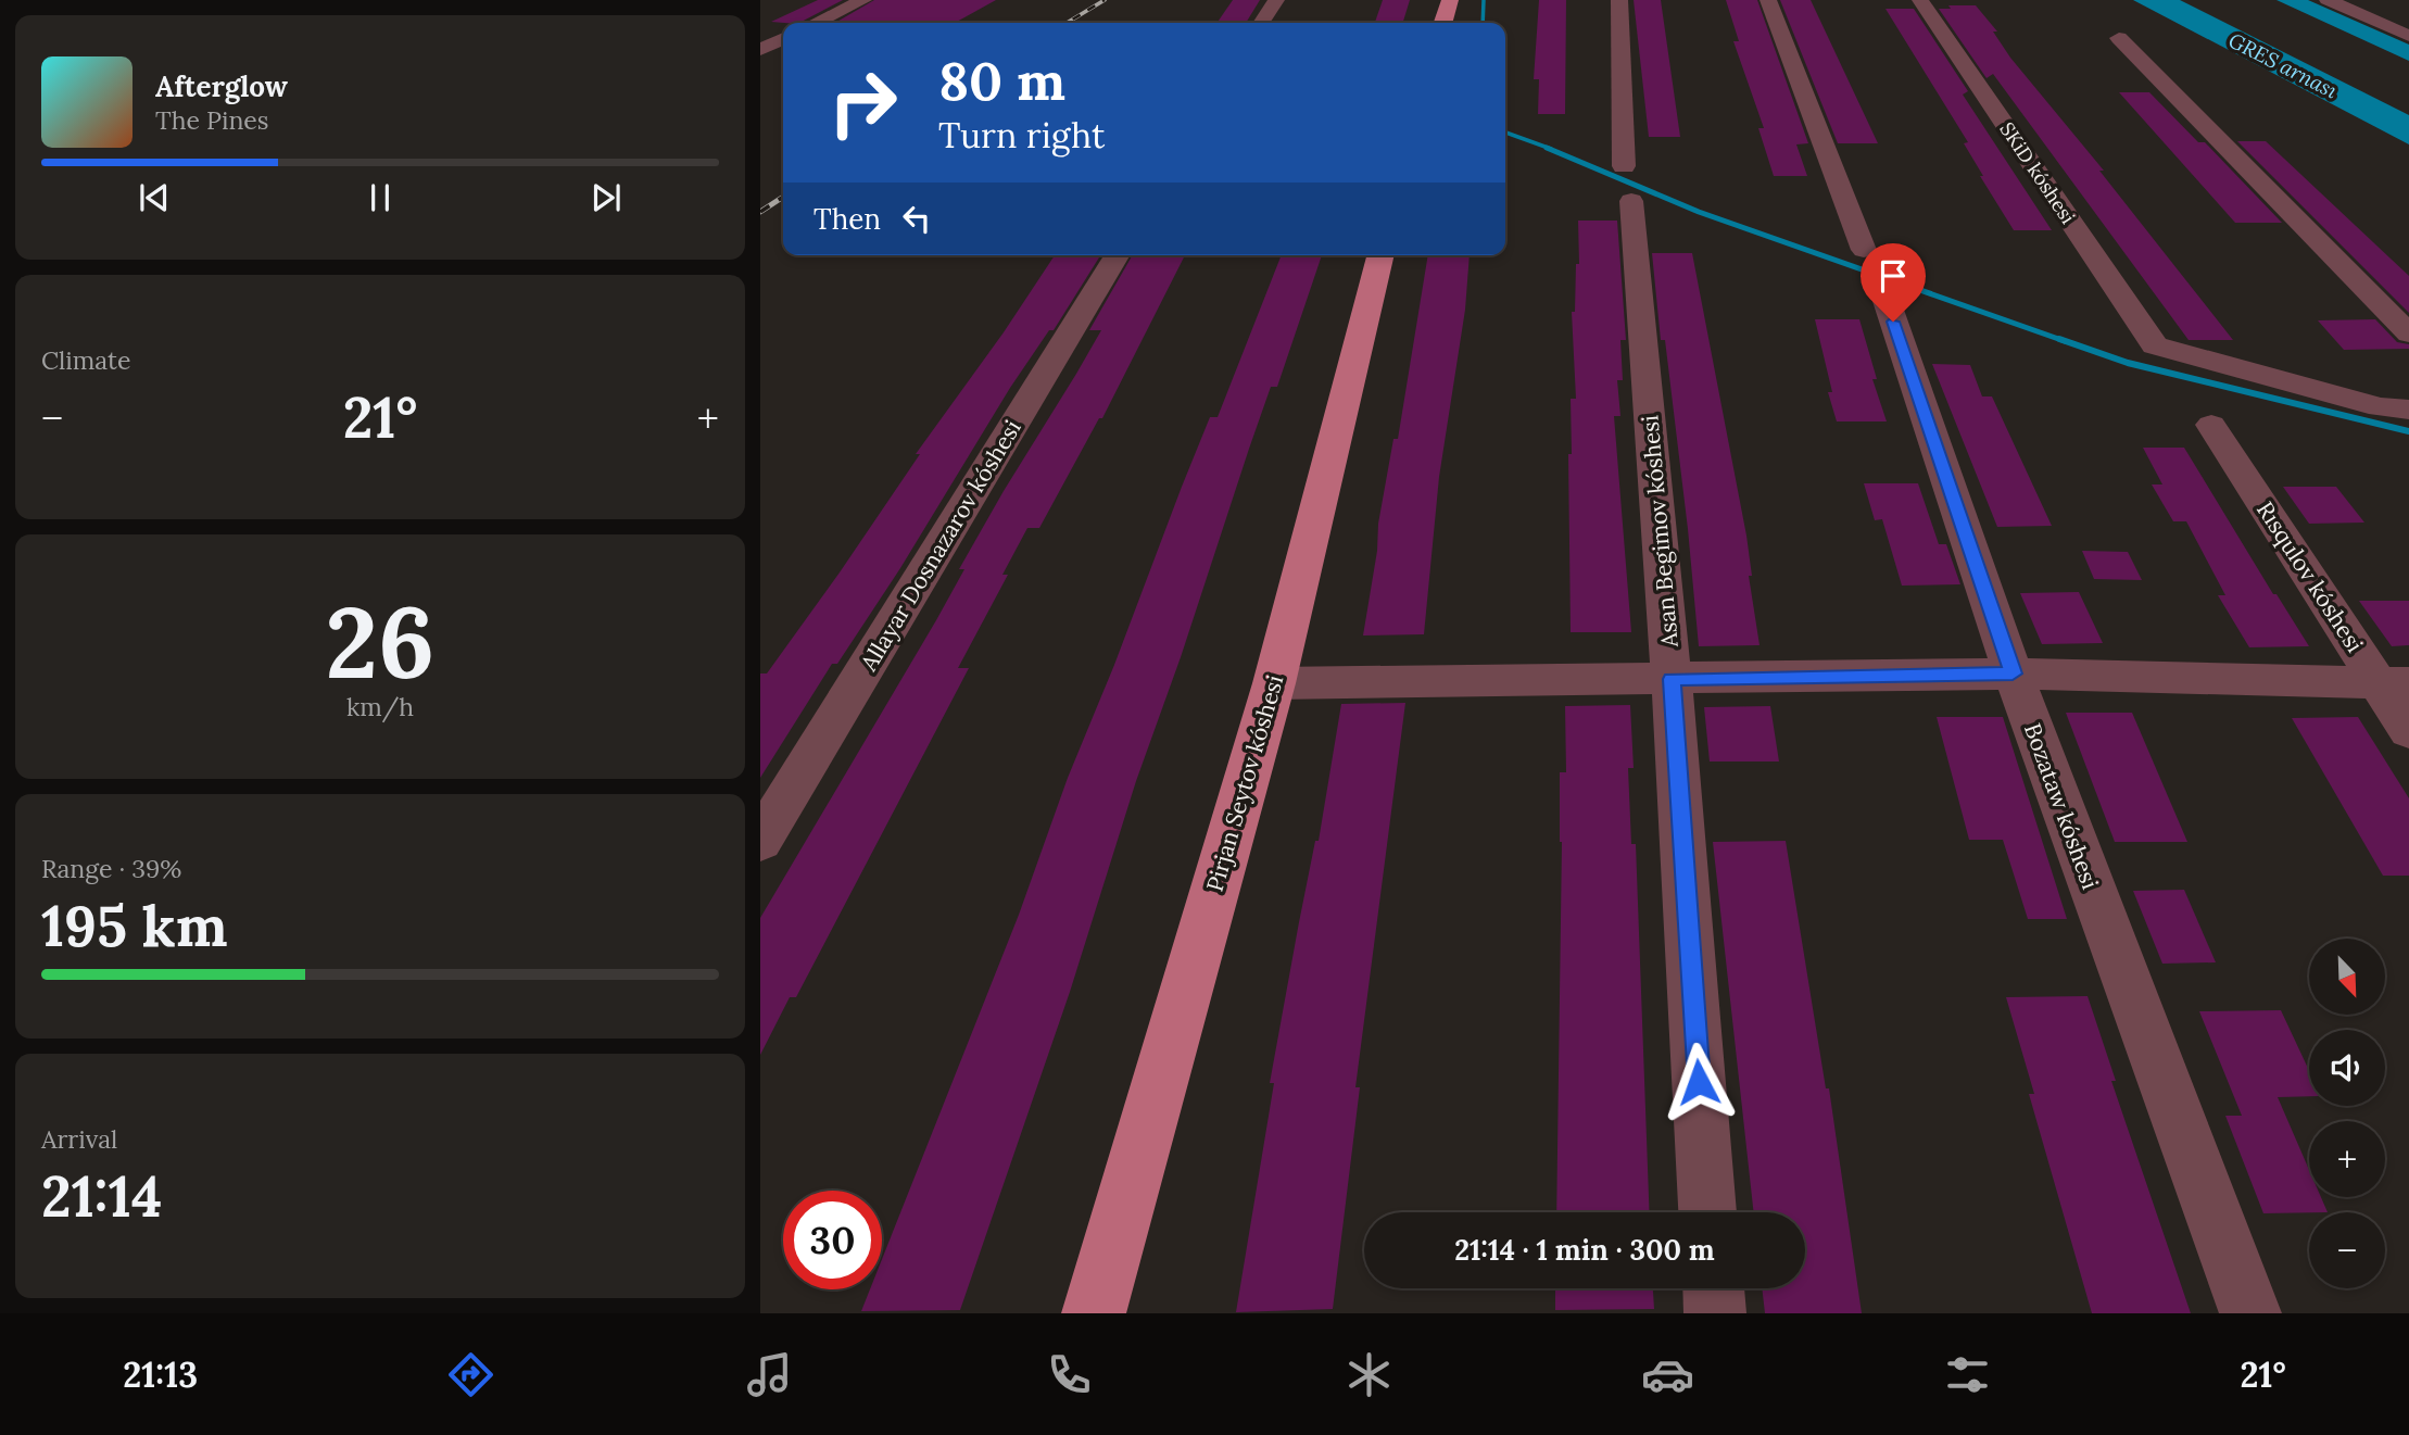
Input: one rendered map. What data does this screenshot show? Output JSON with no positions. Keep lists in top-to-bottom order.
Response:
{
  "streets": {
    "main road": ["Pirjan Seytov kóshesi"],
    "street": [
      "SKiD kóshesi",
      "Asan Begimov kóshesi",
      "Allayar Dosnazarov kóshesi",
      "Rısqulov kóshesi",
      "Bozataw kóshesi"
    ]
  },
  "water": ["GRES arnası"],
  "north": "bottom right",
  "page": {
    "turn": ["80 m", "Turn right"],
    "song": ["Afterglow", "The Pines"],
    "then": "Then",
    "tile": [
      "Climate",
      ["26", "km/h"],
      ["Range · 39%", "195 km"],
      ["Arrival", "21:14"]
    ],
    "heat": ["−", "21°", "+"],
    "map_buttons": ["+", "−"],
    "limit": "30",
    "trip": "21:14 · 1 min · 300 m",
    "tabs": ["21:13", "21°"]
  }
}
